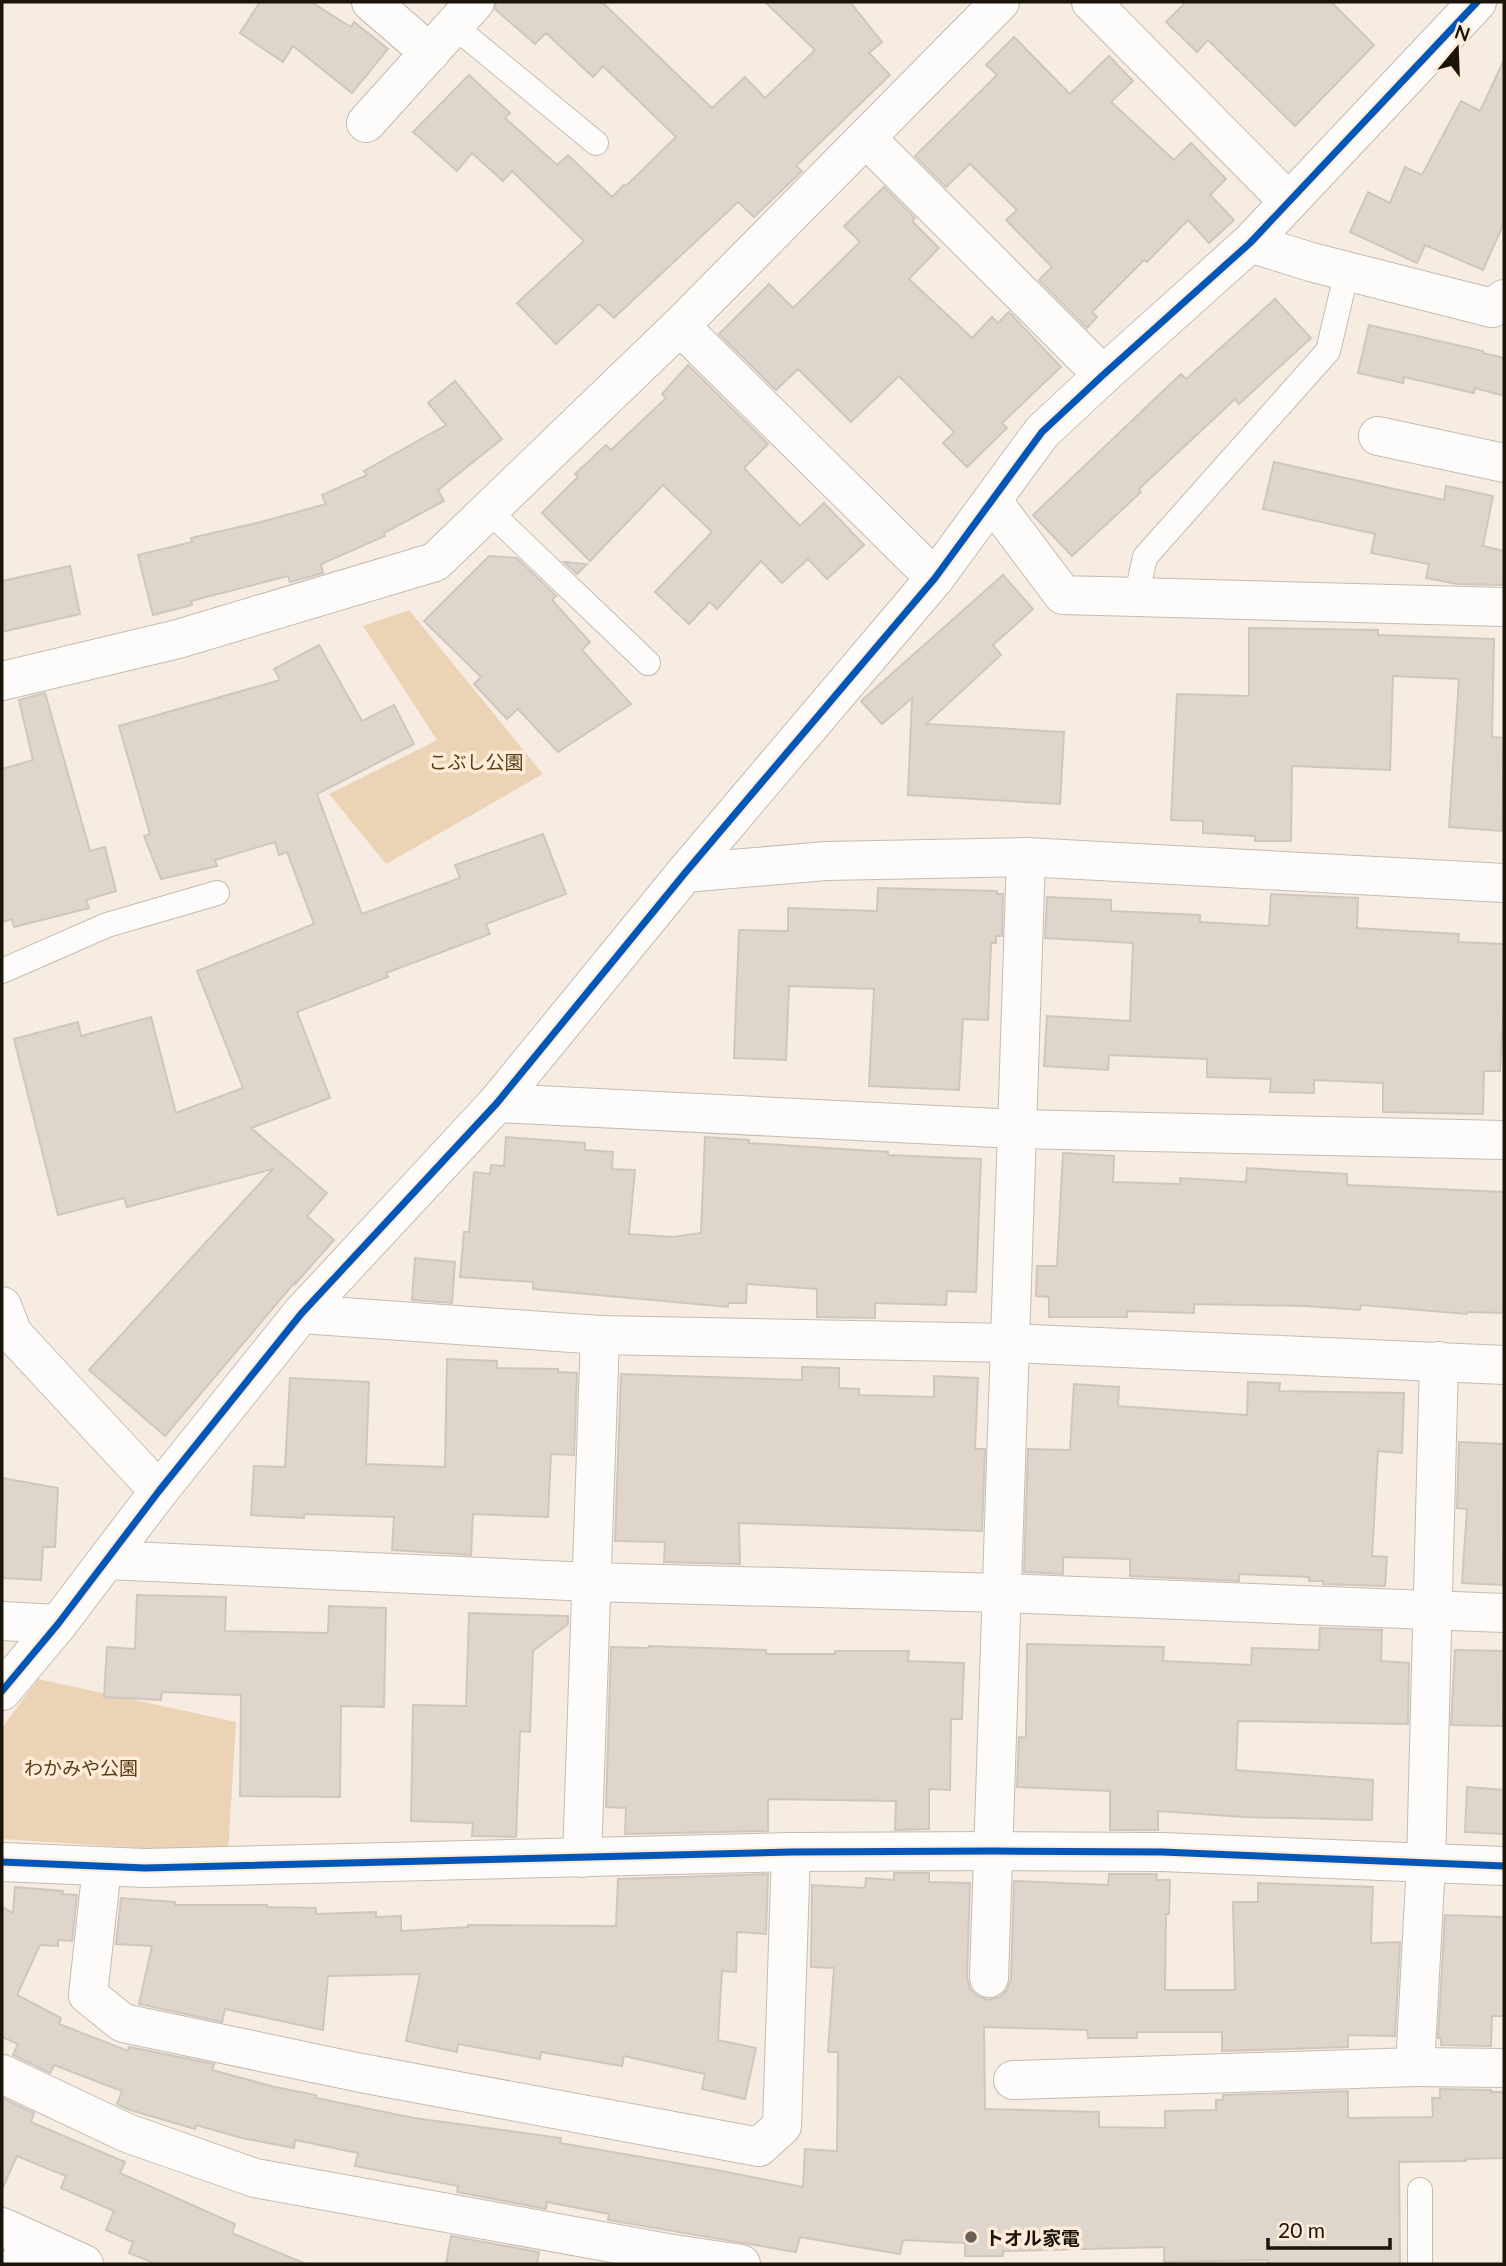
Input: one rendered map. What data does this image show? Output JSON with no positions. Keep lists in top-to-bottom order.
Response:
{
  "parks": ["こぶし公園", "わかみや公園"],
  "places": ["トオル家電"],
  "scale_bar": "20 m",
  "north": "top"
}
